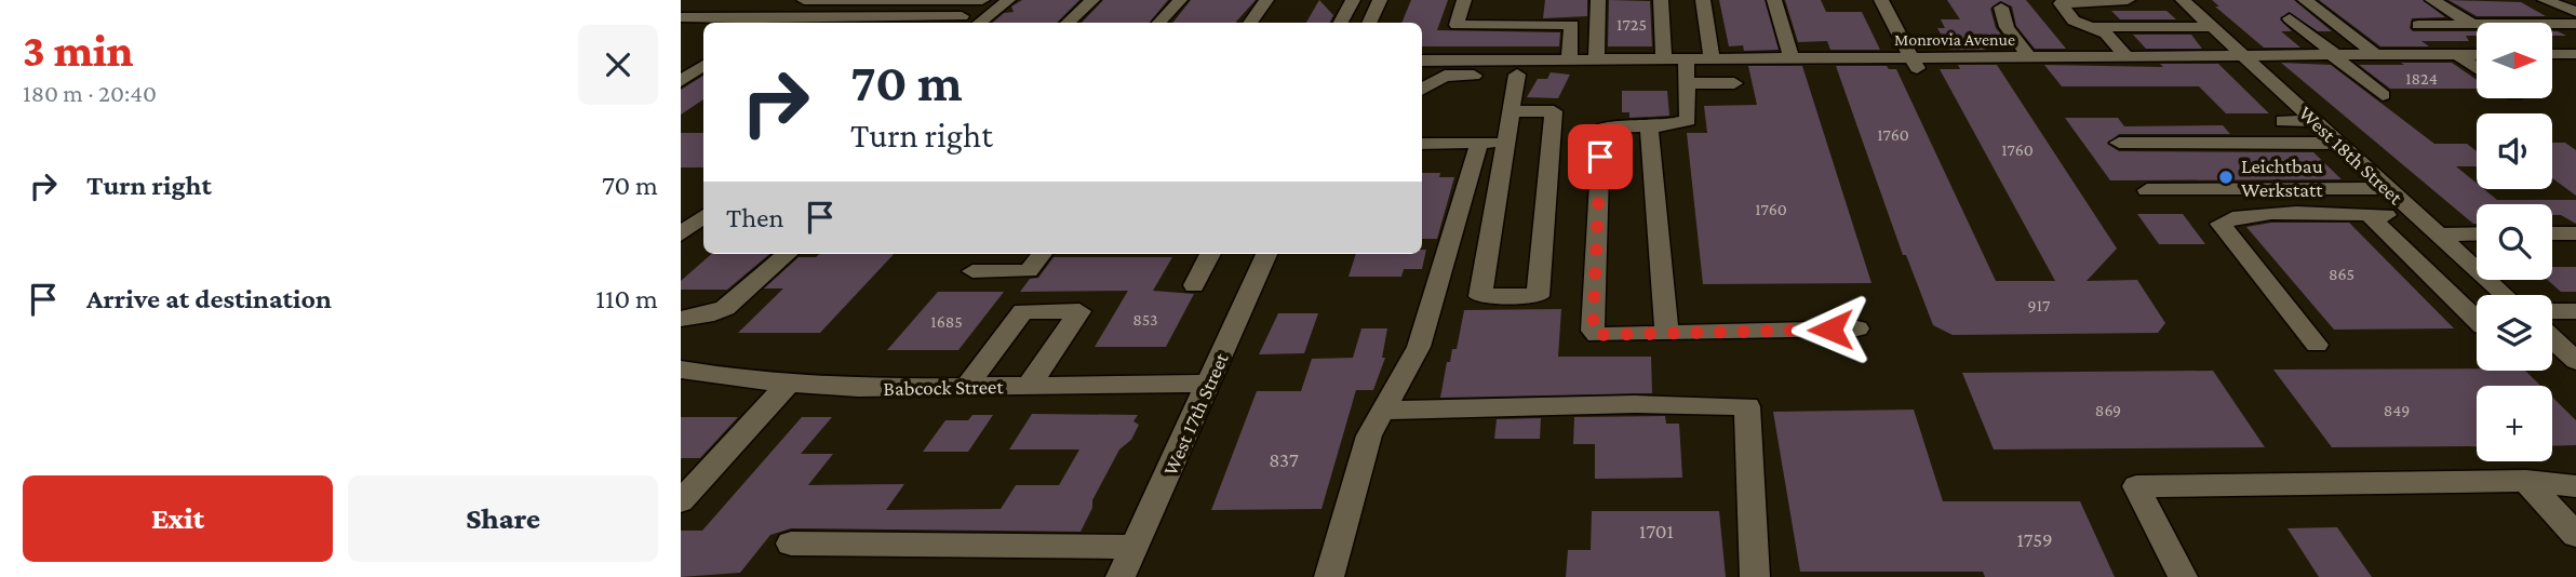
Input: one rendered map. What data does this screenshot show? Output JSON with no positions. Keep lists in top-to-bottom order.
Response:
{
  "streets": {
    "street": [
      "Monrovia Avenue",
      "West 18th Street",
      "Babcock Street",
      "West 17th Street"
    ]
  },
  "crossings": [
    ["Monrovia Avenue", "West 18th Street"],
    ["Babcock Street", "West 17th Street"]
  ],
  "places": ["Leichtbau Werkstatt"],
  "house_numbers": [
    "1725",
    "1824",
    "1760",
    "1760",
    "1760",
    "865",
    "917",
    "853",
    "1685",
    "869",
    "849",
    "837",
    "1701",
    "1759"
  ],
  "north": "right",
  "page": {
    "heading": ["3 min", "180 m · 20:40"],
    "map_buttons": "+",
    "turn": ["70 m", "Turn right"],
    "list": [
      {
        "name": "Turn right",
        "value": "70 m"
      },
      {
        "name": "Arrive at destination",
        "value": "110 m"
      }
    ],
    "then": "Then",
    "buttons": ["Exit", "Share"]
  }
}
